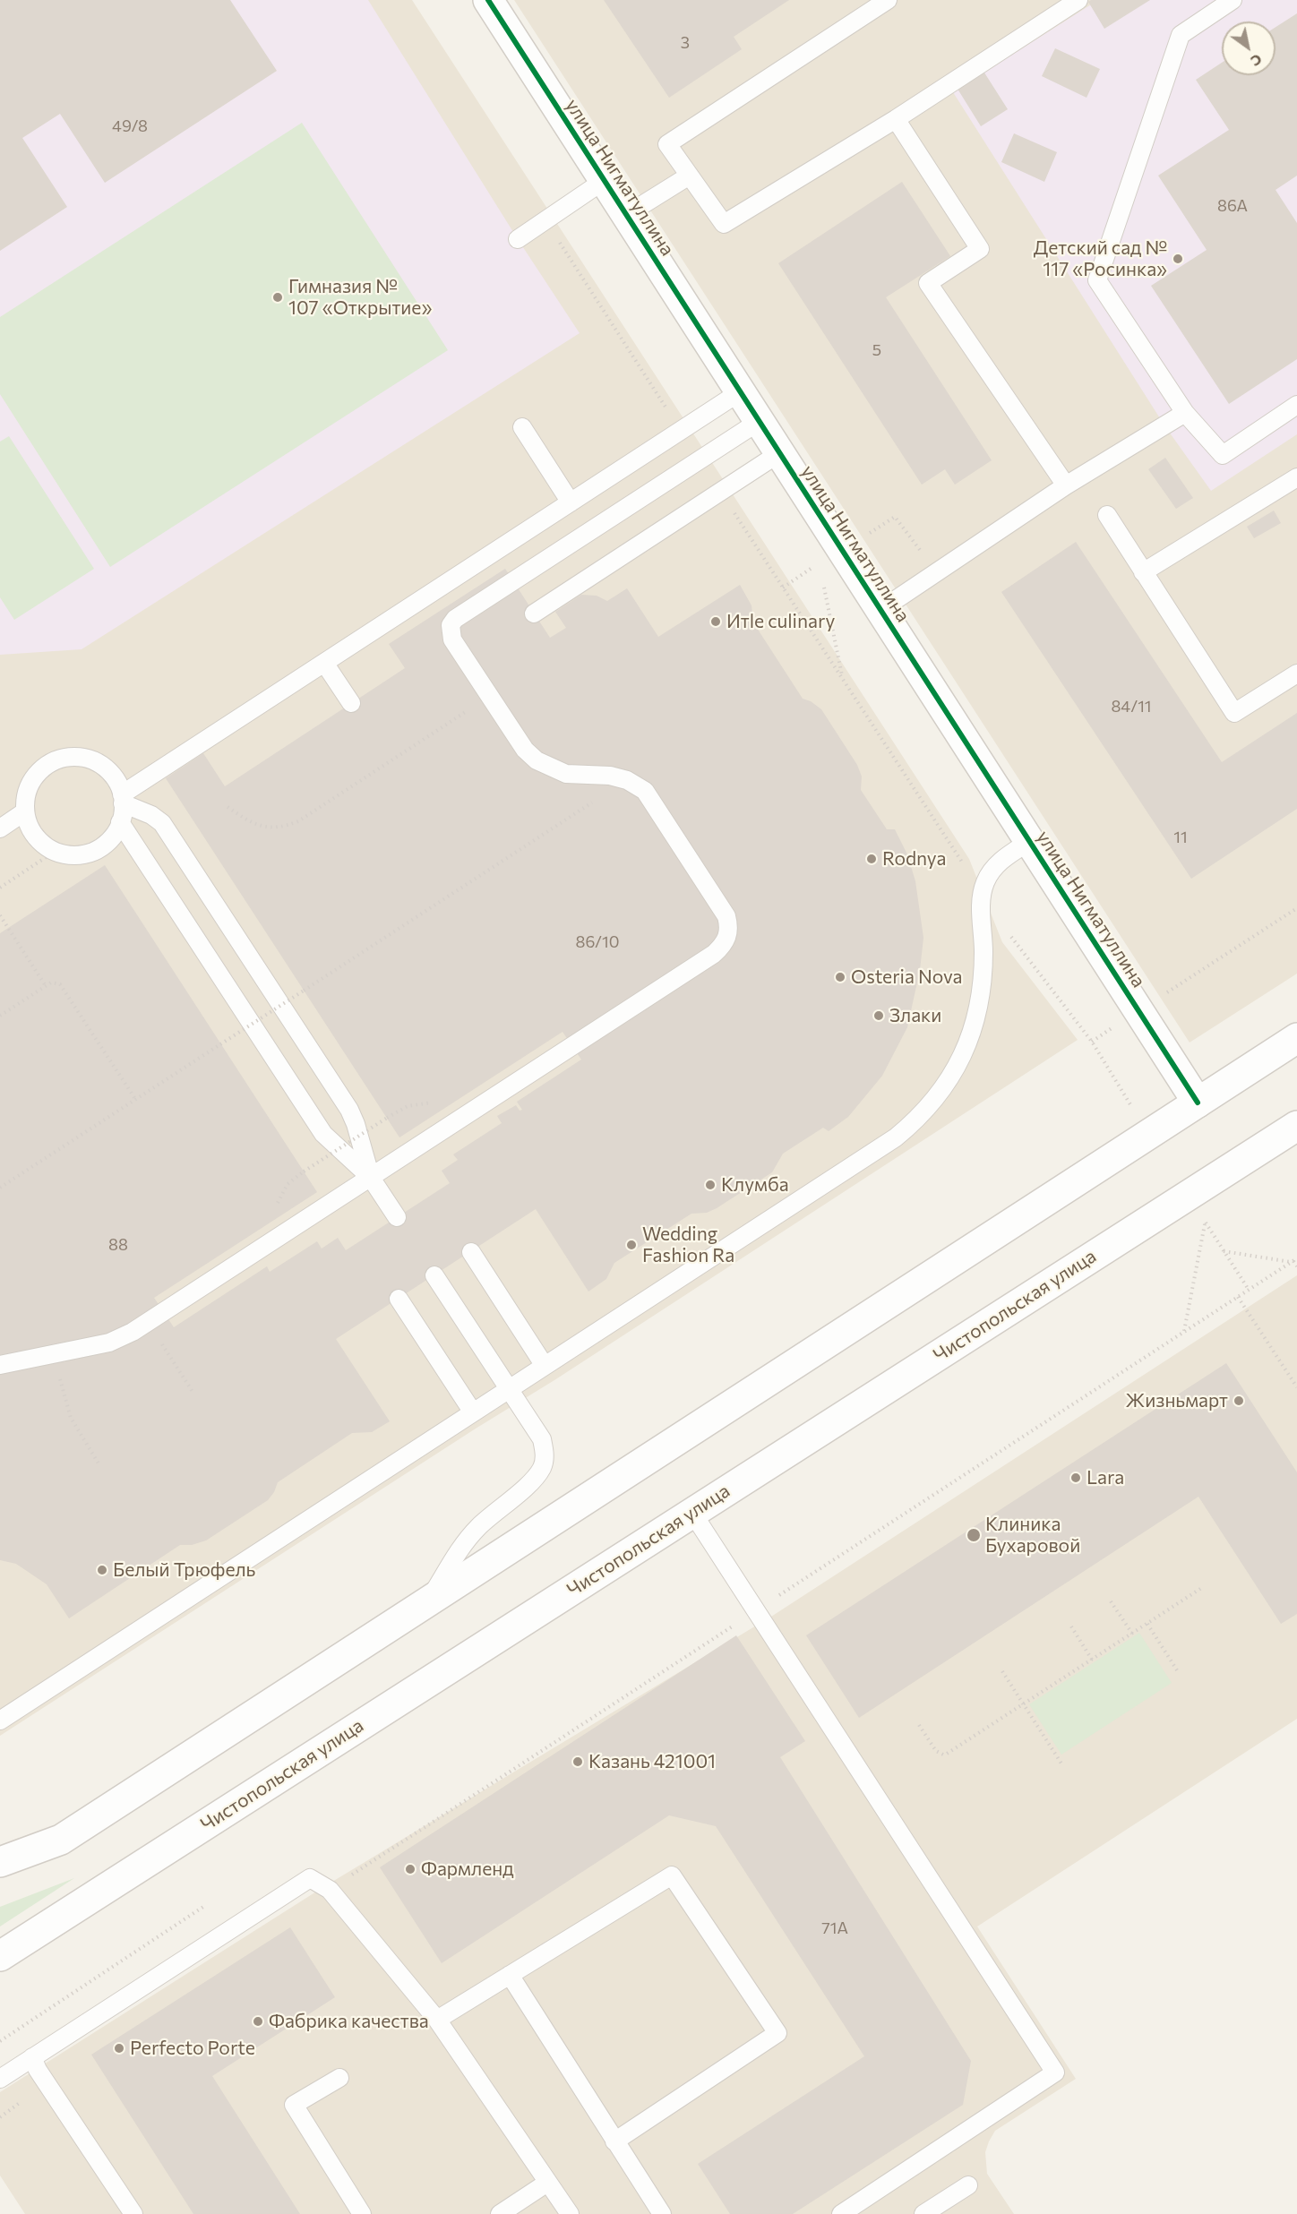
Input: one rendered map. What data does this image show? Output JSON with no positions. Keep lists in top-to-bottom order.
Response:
{
  "streets": {
    "main road": ["улица Нигматуллина", "Чистопольская улица"]
  },
  "places": [
    "Детский сад № 117 «Росинка»",
    "Гимназия № 107 «Открытие»",
    "Итle culinary",
    "Rodnya",
    "Osteria Nova",
    "Злаки",
    "Клумба",
    "Wedding Fashion Ra",
    "Жизньмарт",
    "Lara",
    "Клиника Бухаровой",
    "Белый Трюфель",
    "Казань 421001",
    "Фармленд",
    "Фабрика качества",
    "Perfecto Porte"
  ],
  "house_numbers": [
    "3",
    "49/8",
    "86А",
    "5",
    "84/11",
    "11",
    "86/10",
    "88",
    "71А"
  ],
  "north": "bottom right"
}
